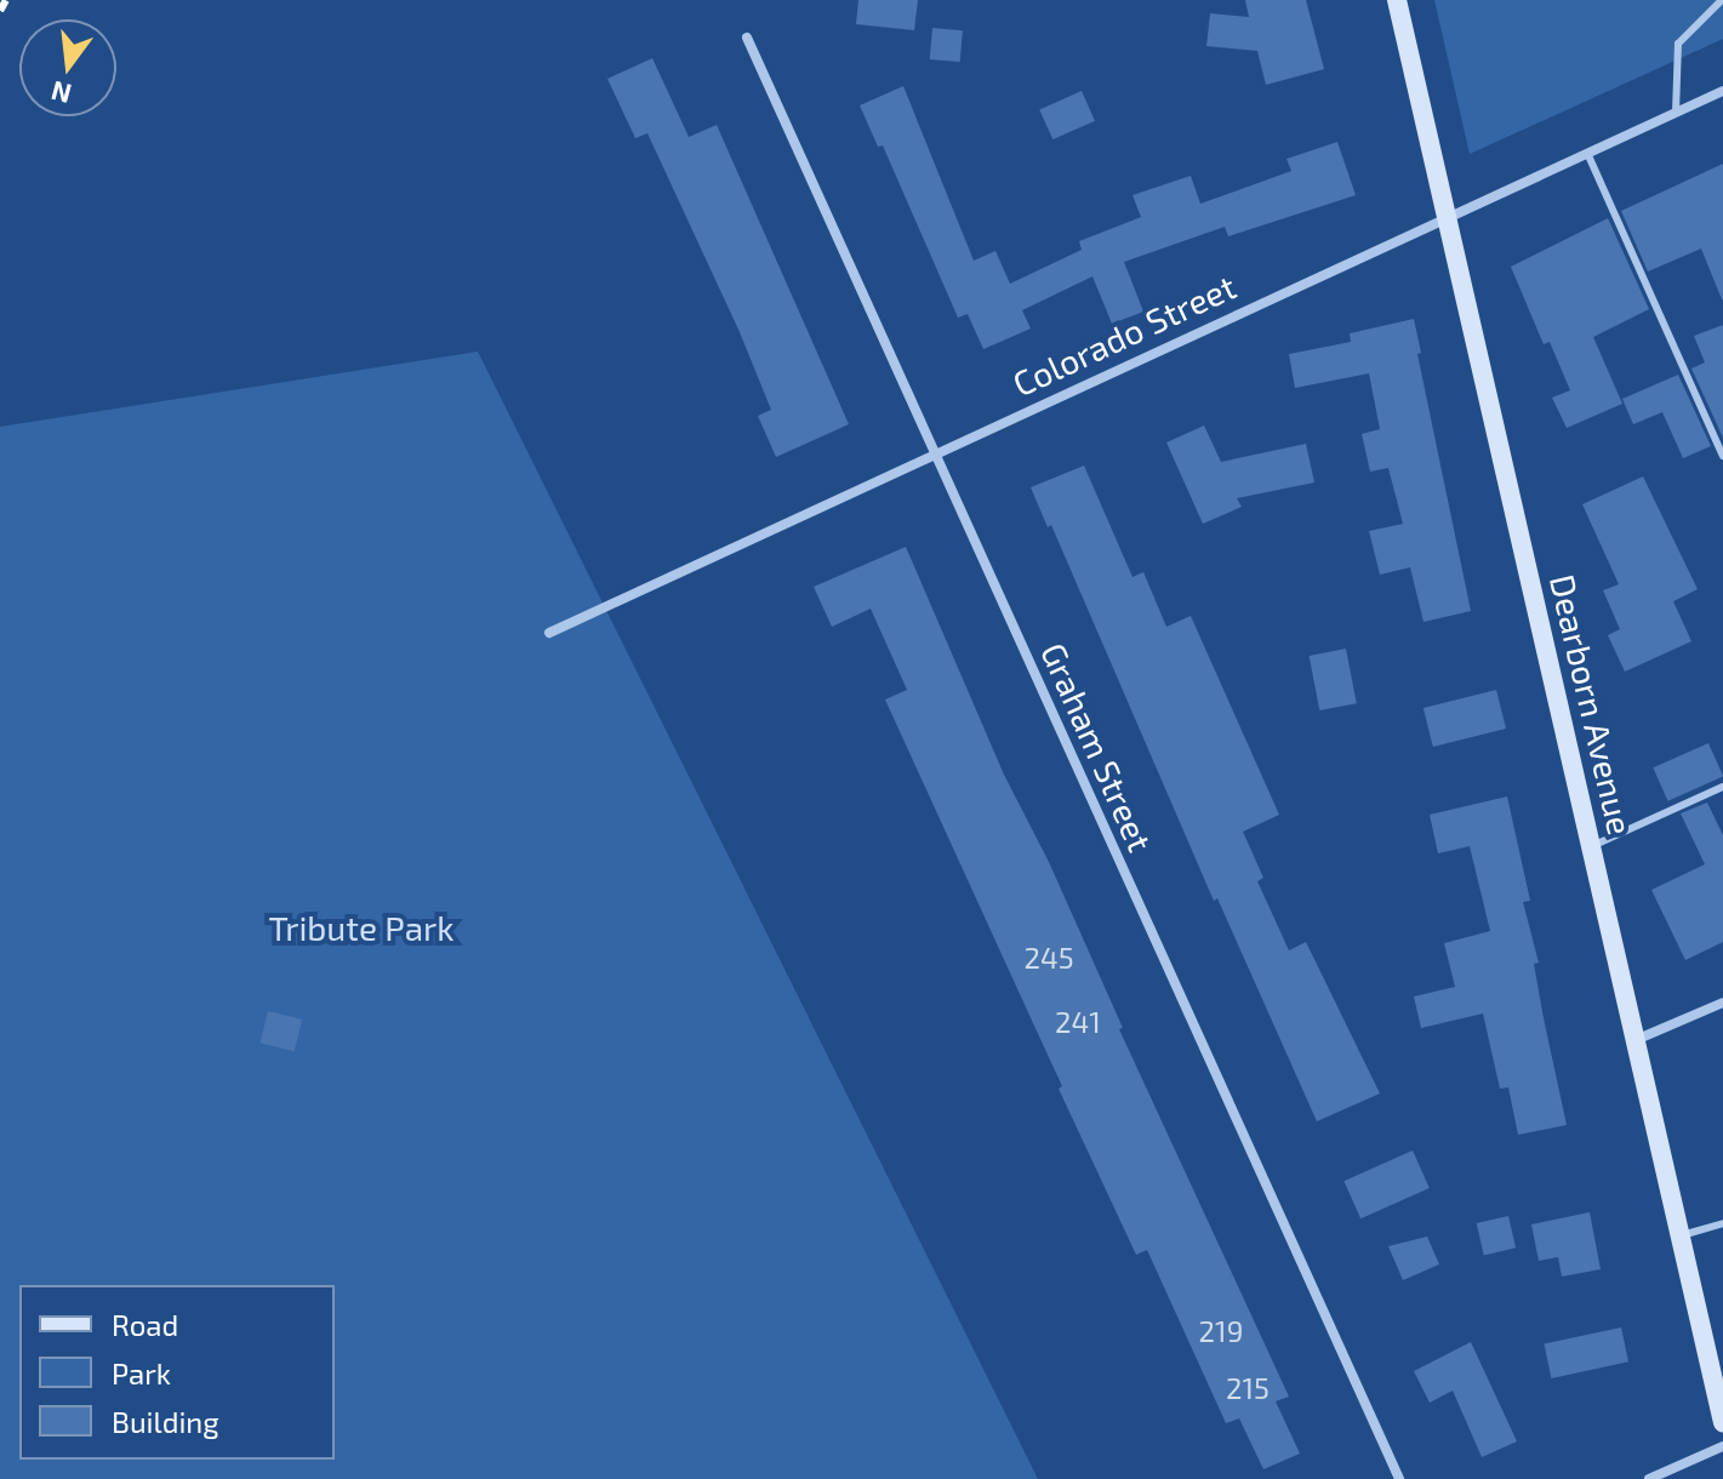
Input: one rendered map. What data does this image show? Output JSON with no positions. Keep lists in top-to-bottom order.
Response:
{
  "streets": {
    "street": ["Colorado Street", "Dearborn Avenue", "Graham Street"]
  },
  "crossings": [
    ["Colorado Street", "Dearborn Avenue"],
    ["Colorado Street", "Graham Street"]
  ],
  "parks": ["Tribute Park"],
  "house_numbers": [
    "245",
    "241",
    "219",
    "215"
  ],
  "legend": ["Road", "Park", "Building"],
  "north": "bottom"
}
